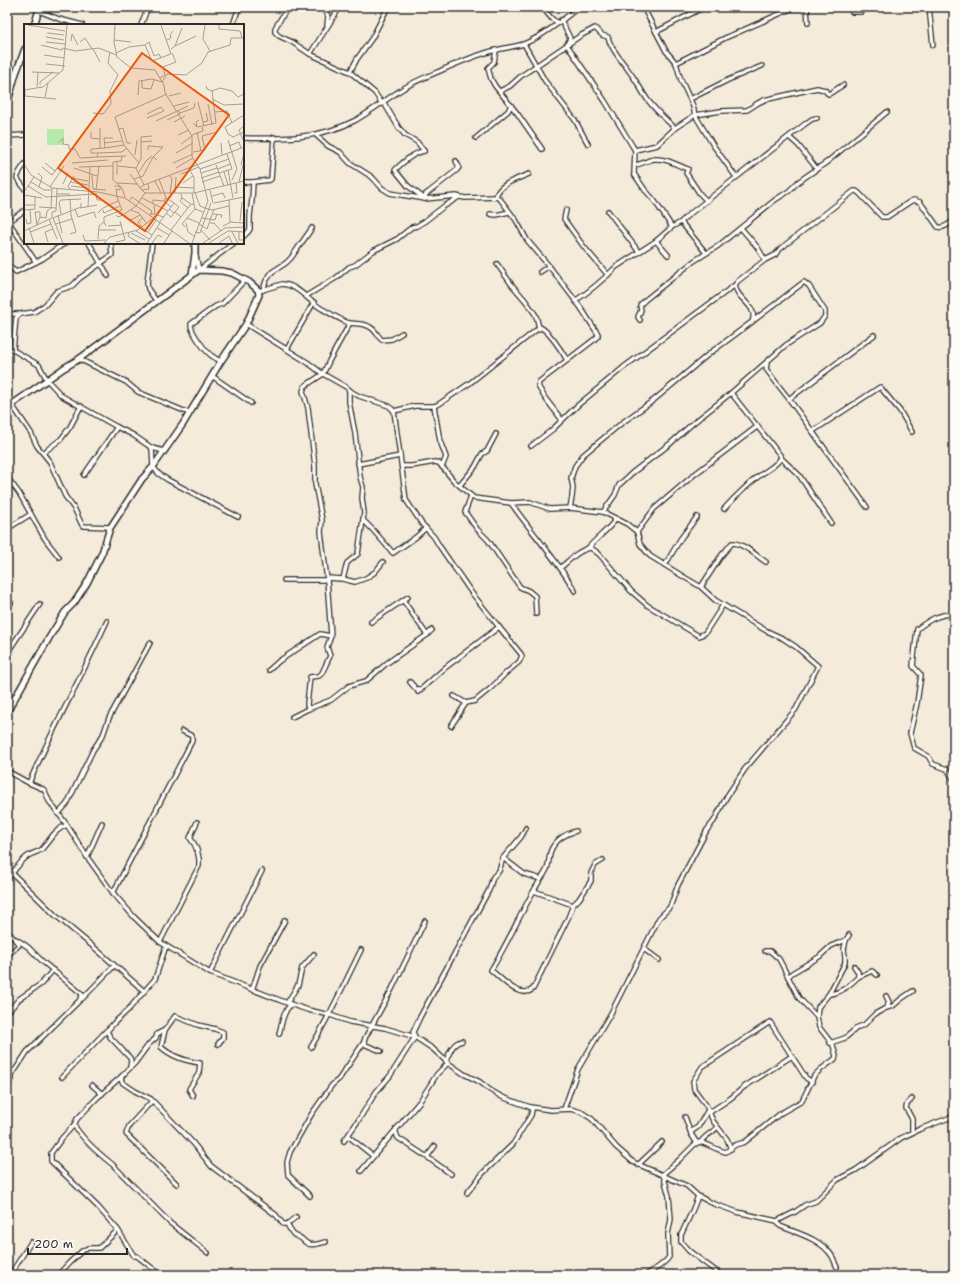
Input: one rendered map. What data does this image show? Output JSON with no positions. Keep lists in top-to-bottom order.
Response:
{
  "scale_bar": "200 m"
}
